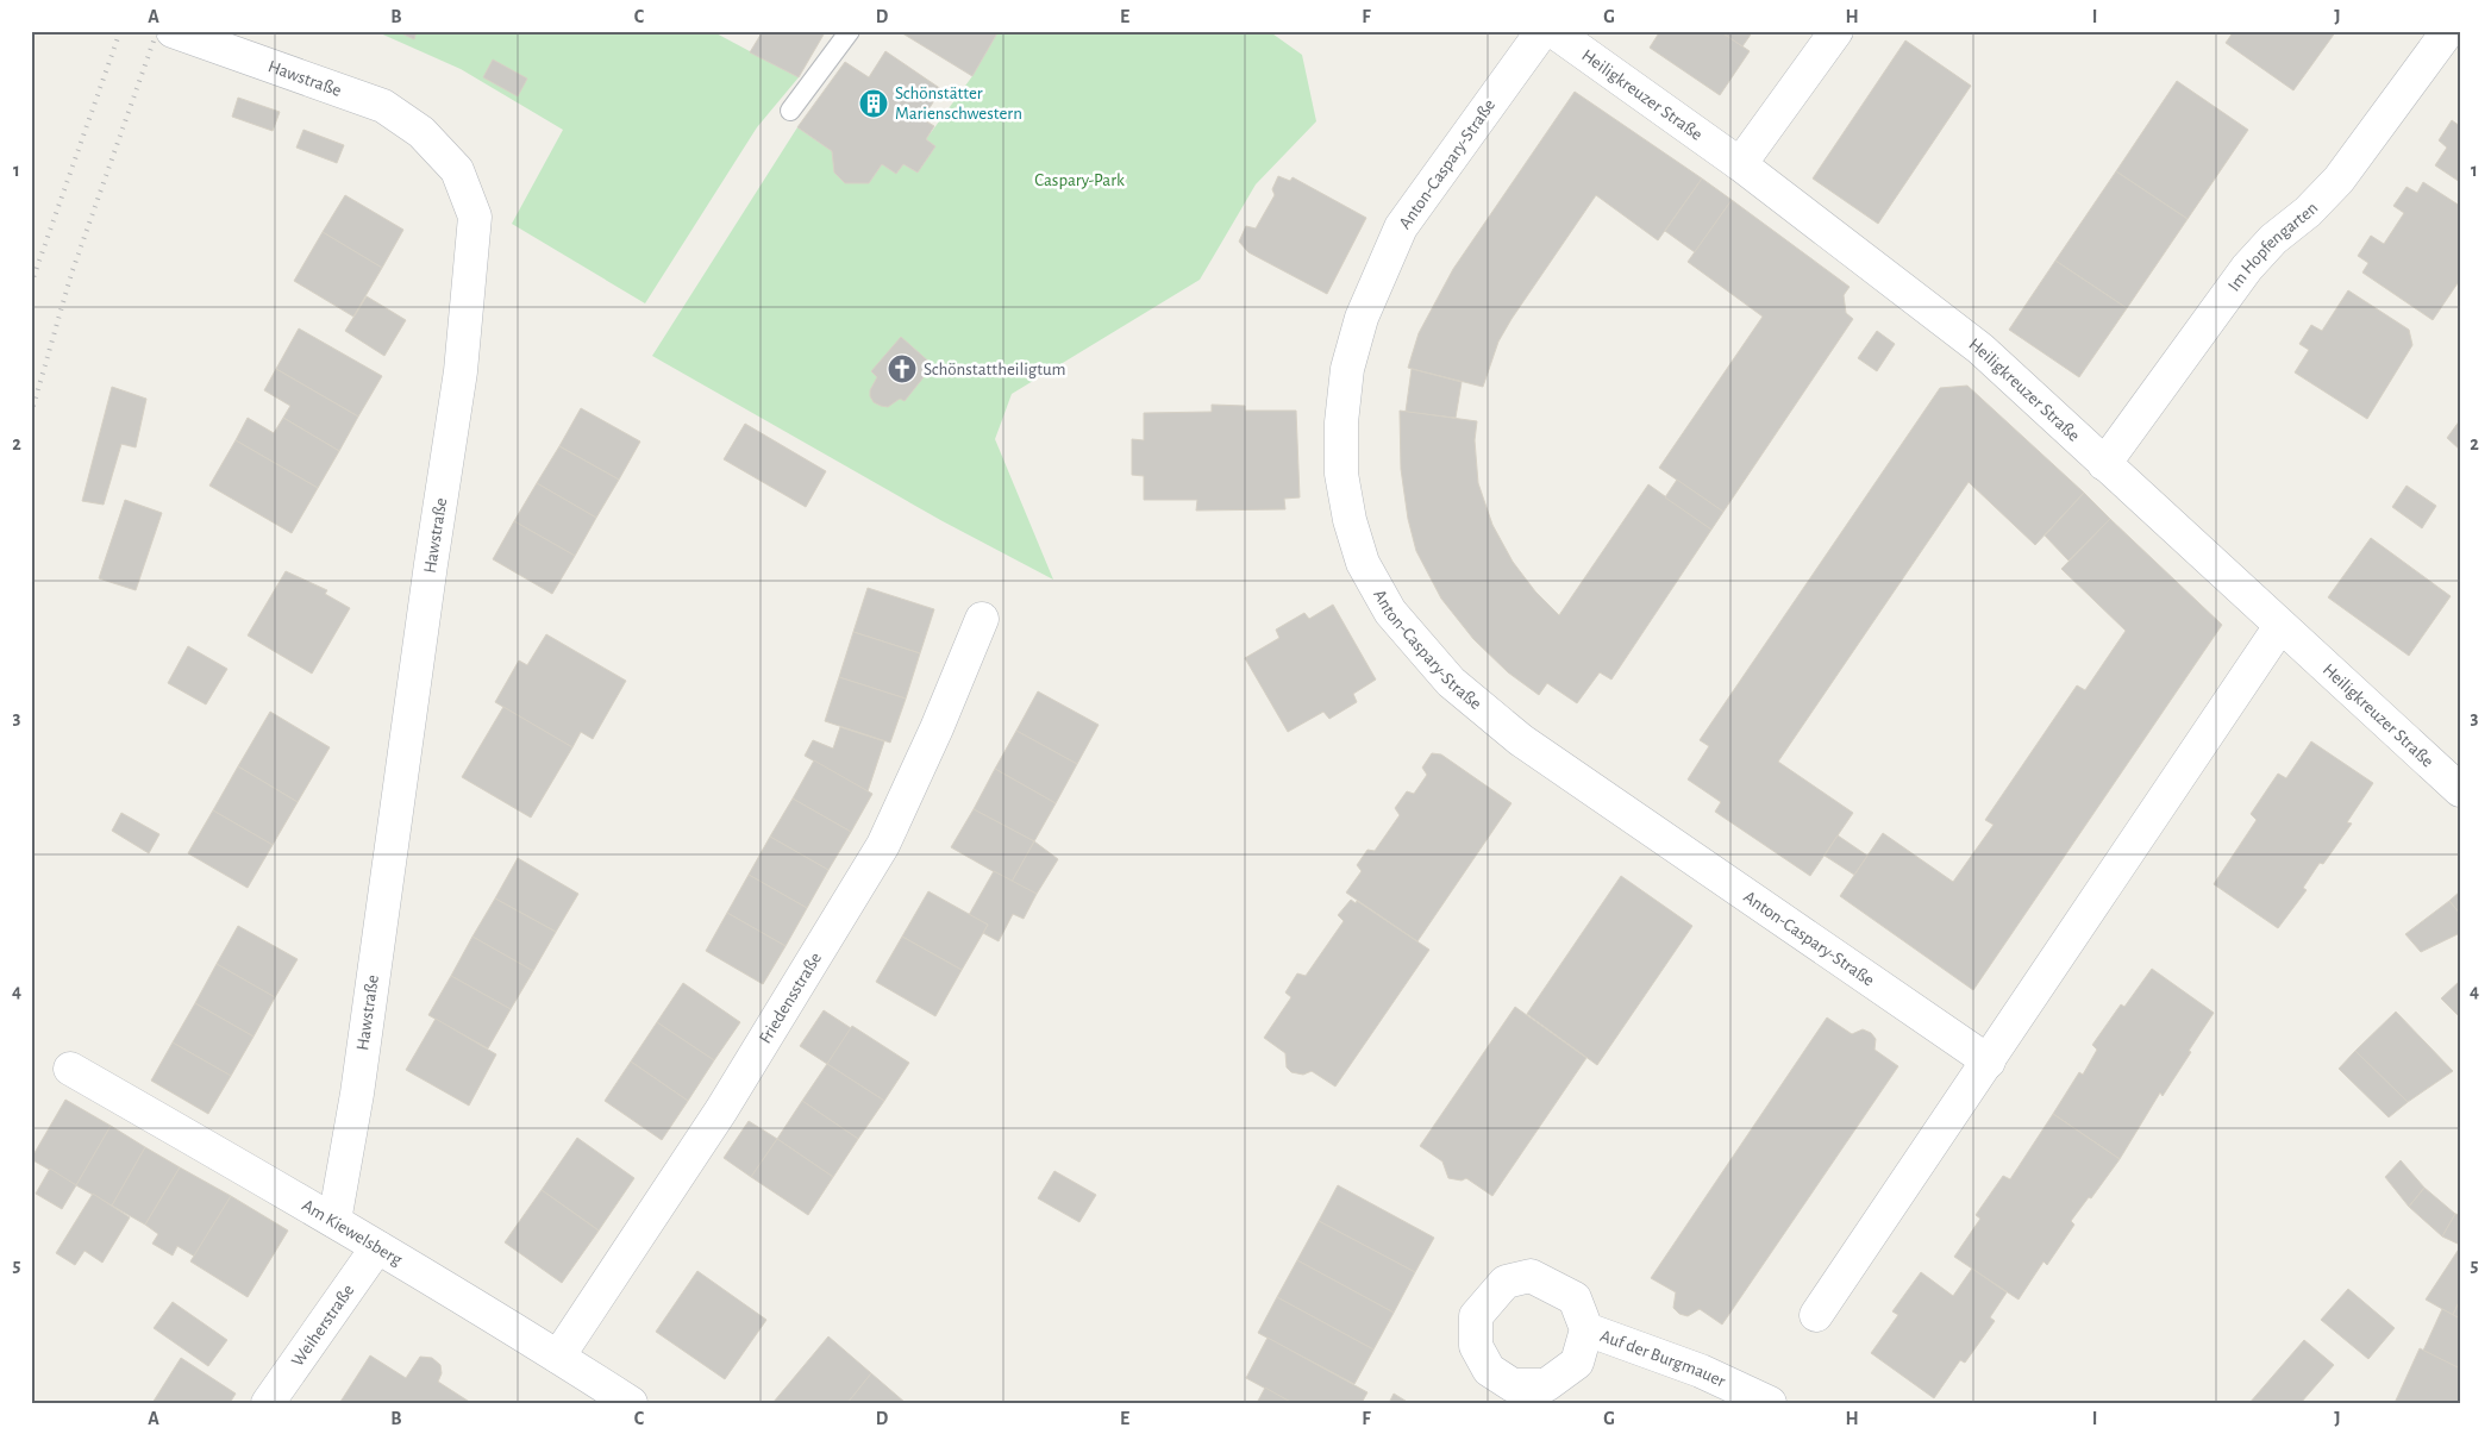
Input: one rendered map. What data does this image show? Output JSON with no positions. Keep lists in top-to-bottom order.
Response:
{
  "streets": {
    "street": [
      "Hawstraße",
      "Heiligkreuzer Straße",
      "Anton-Caspary-Straße",
      "Im Hopfengarten",
      "Friedensstraße",
      "Am Kiewelsberg",
      "Weiherstraße",
      "Auf der Burgmauer"
    ]
  },
  "crossings": [
    ["Hawstraße", "Am Kiewelsberg"],
    ["Heiligkreuzer Straße", "Im Hopfengarten"],
    ["Friedensstraße", "Am Kiewelsberg"],
    ["Am Kiewelsberg", "Weiherstraße"]
  ],
  "parks": ["Caspary-Park"],
  "places": {
    "building": ["Schönstätter Marienschwestern"],
    "church": ["Schönstattheiligtum"]
  },
  "grid": {
    "columns": [
      "A",
      "B",
      "C",
      "D",
      "E",
      "F",
      "G",
      "H",
      "I",
      "J"
    ],
    "rows": [
      "1",
      "2",
      "3",
      "4",
      "5"
    ]
  }
}
